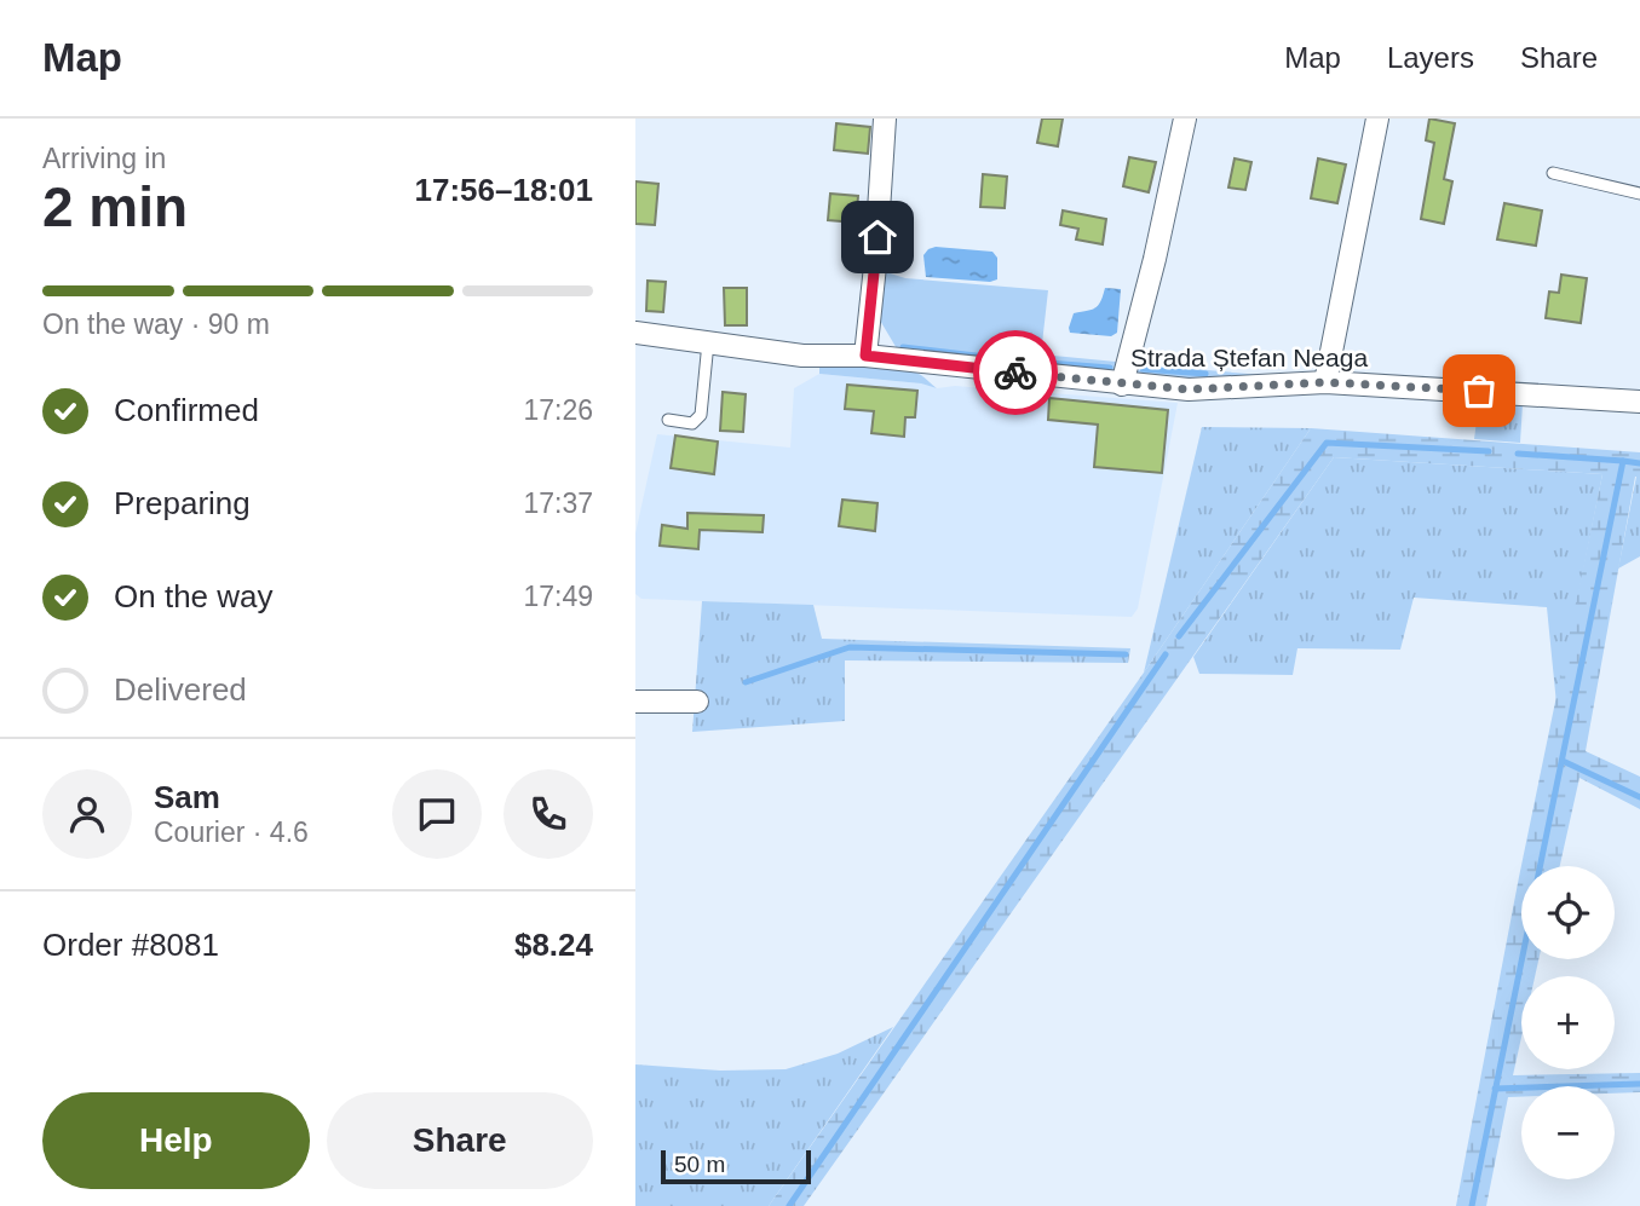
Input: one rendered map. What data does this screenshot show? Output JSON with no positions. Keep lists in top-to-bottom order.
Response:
{
  "streets": {
    "street": ["Strada Ștefan Neaga"]
  },
  "scale_bar": "50 m",
  "page": {
    "header": "Map",
    "nav": ["Map", "Layers", "Share"],
    "heading": ["2 min", "Arriving in", "17:56–18:01"],
    "panel": [
      "Sam",
      "Courier · 4.6",
      "Order #8081",
      "$8.24"
    ],
    "bar": "On the way · 90 m",
    "list": [
      ["Confirmed", "17:26"],
      ["Preparing", "17:37"],
      ["On the way", "17:49"],
      "Delivered"
    ],
    "map_buttons": ["+", "−"],
    "buttons": ["Help", "Share"],
    "scale": "50 m"
  }
}
